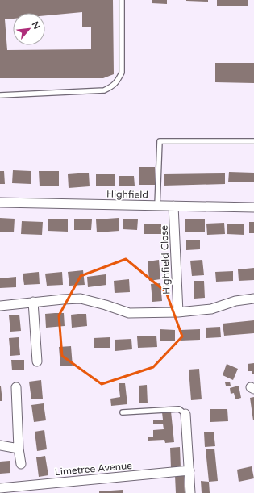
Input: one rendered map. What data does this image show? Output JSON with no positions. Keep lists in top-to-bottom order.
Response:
{
  "streets": {
    "street": ["Highfield", "Highfield Close", "Limetree Avenue"]
  },
  "crossings": [
    ["Highfield", "Highfield Close"]
  ],
  "north": "top right"
}
